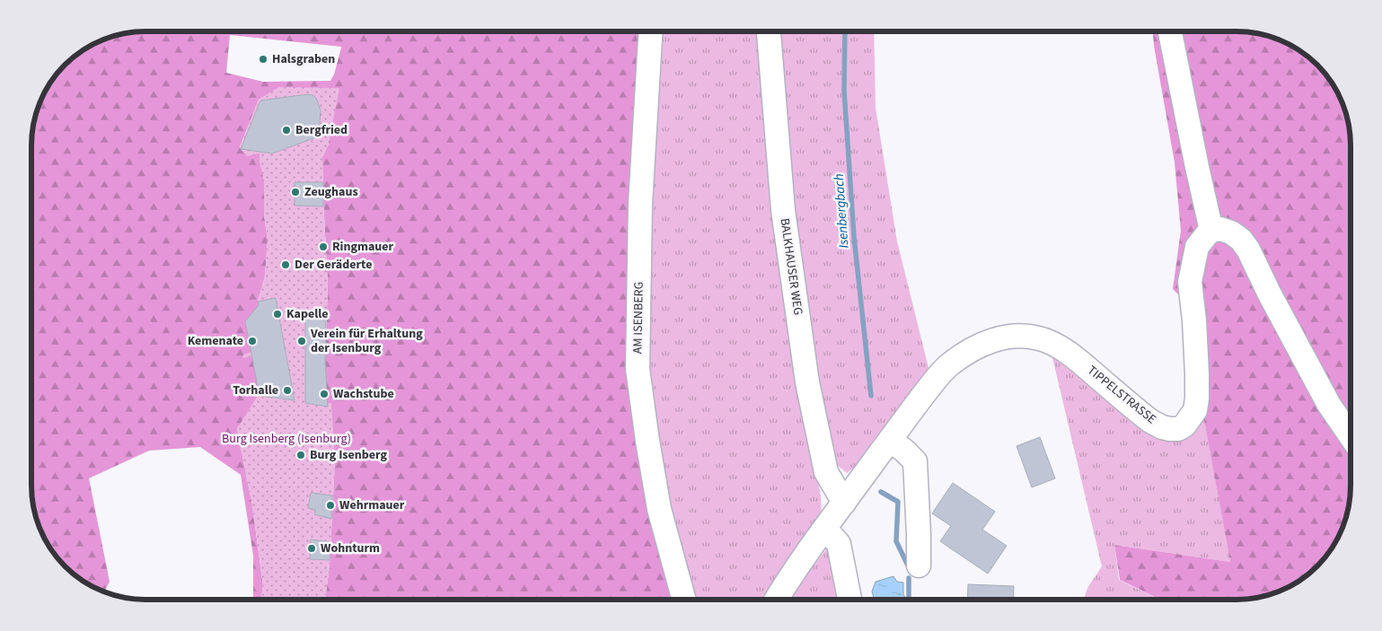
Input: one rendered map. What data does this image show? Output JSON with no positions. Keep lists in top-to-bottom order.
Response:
{
  "streets": {
    "street": ["BALKHAUSER WEG", "AM ISENBERG", "TIPPELSTRASSE"]
  },
  "crossings": [
    ["BALKHAUSER WEG", "TIPPELSTRASSE"]
  ],
  "water": ["Isenbergbach"],
  "parks": ["Burg Isenberg (Isenburg)"],
  "places": [
    "Halsgraben",
    "Bergfried",
    "Zeughaus",
    "Ringmauer",
    "Der Geräderte",
    "Kapelle",
    "Kemenate",
    "Verein für Erhaltung der Isenburg",
    "Torhalle",
    "Wachstube",
    "Burg Isenberg",
    "Wehrmauer",
    "Wohnturm"
  ]
}
